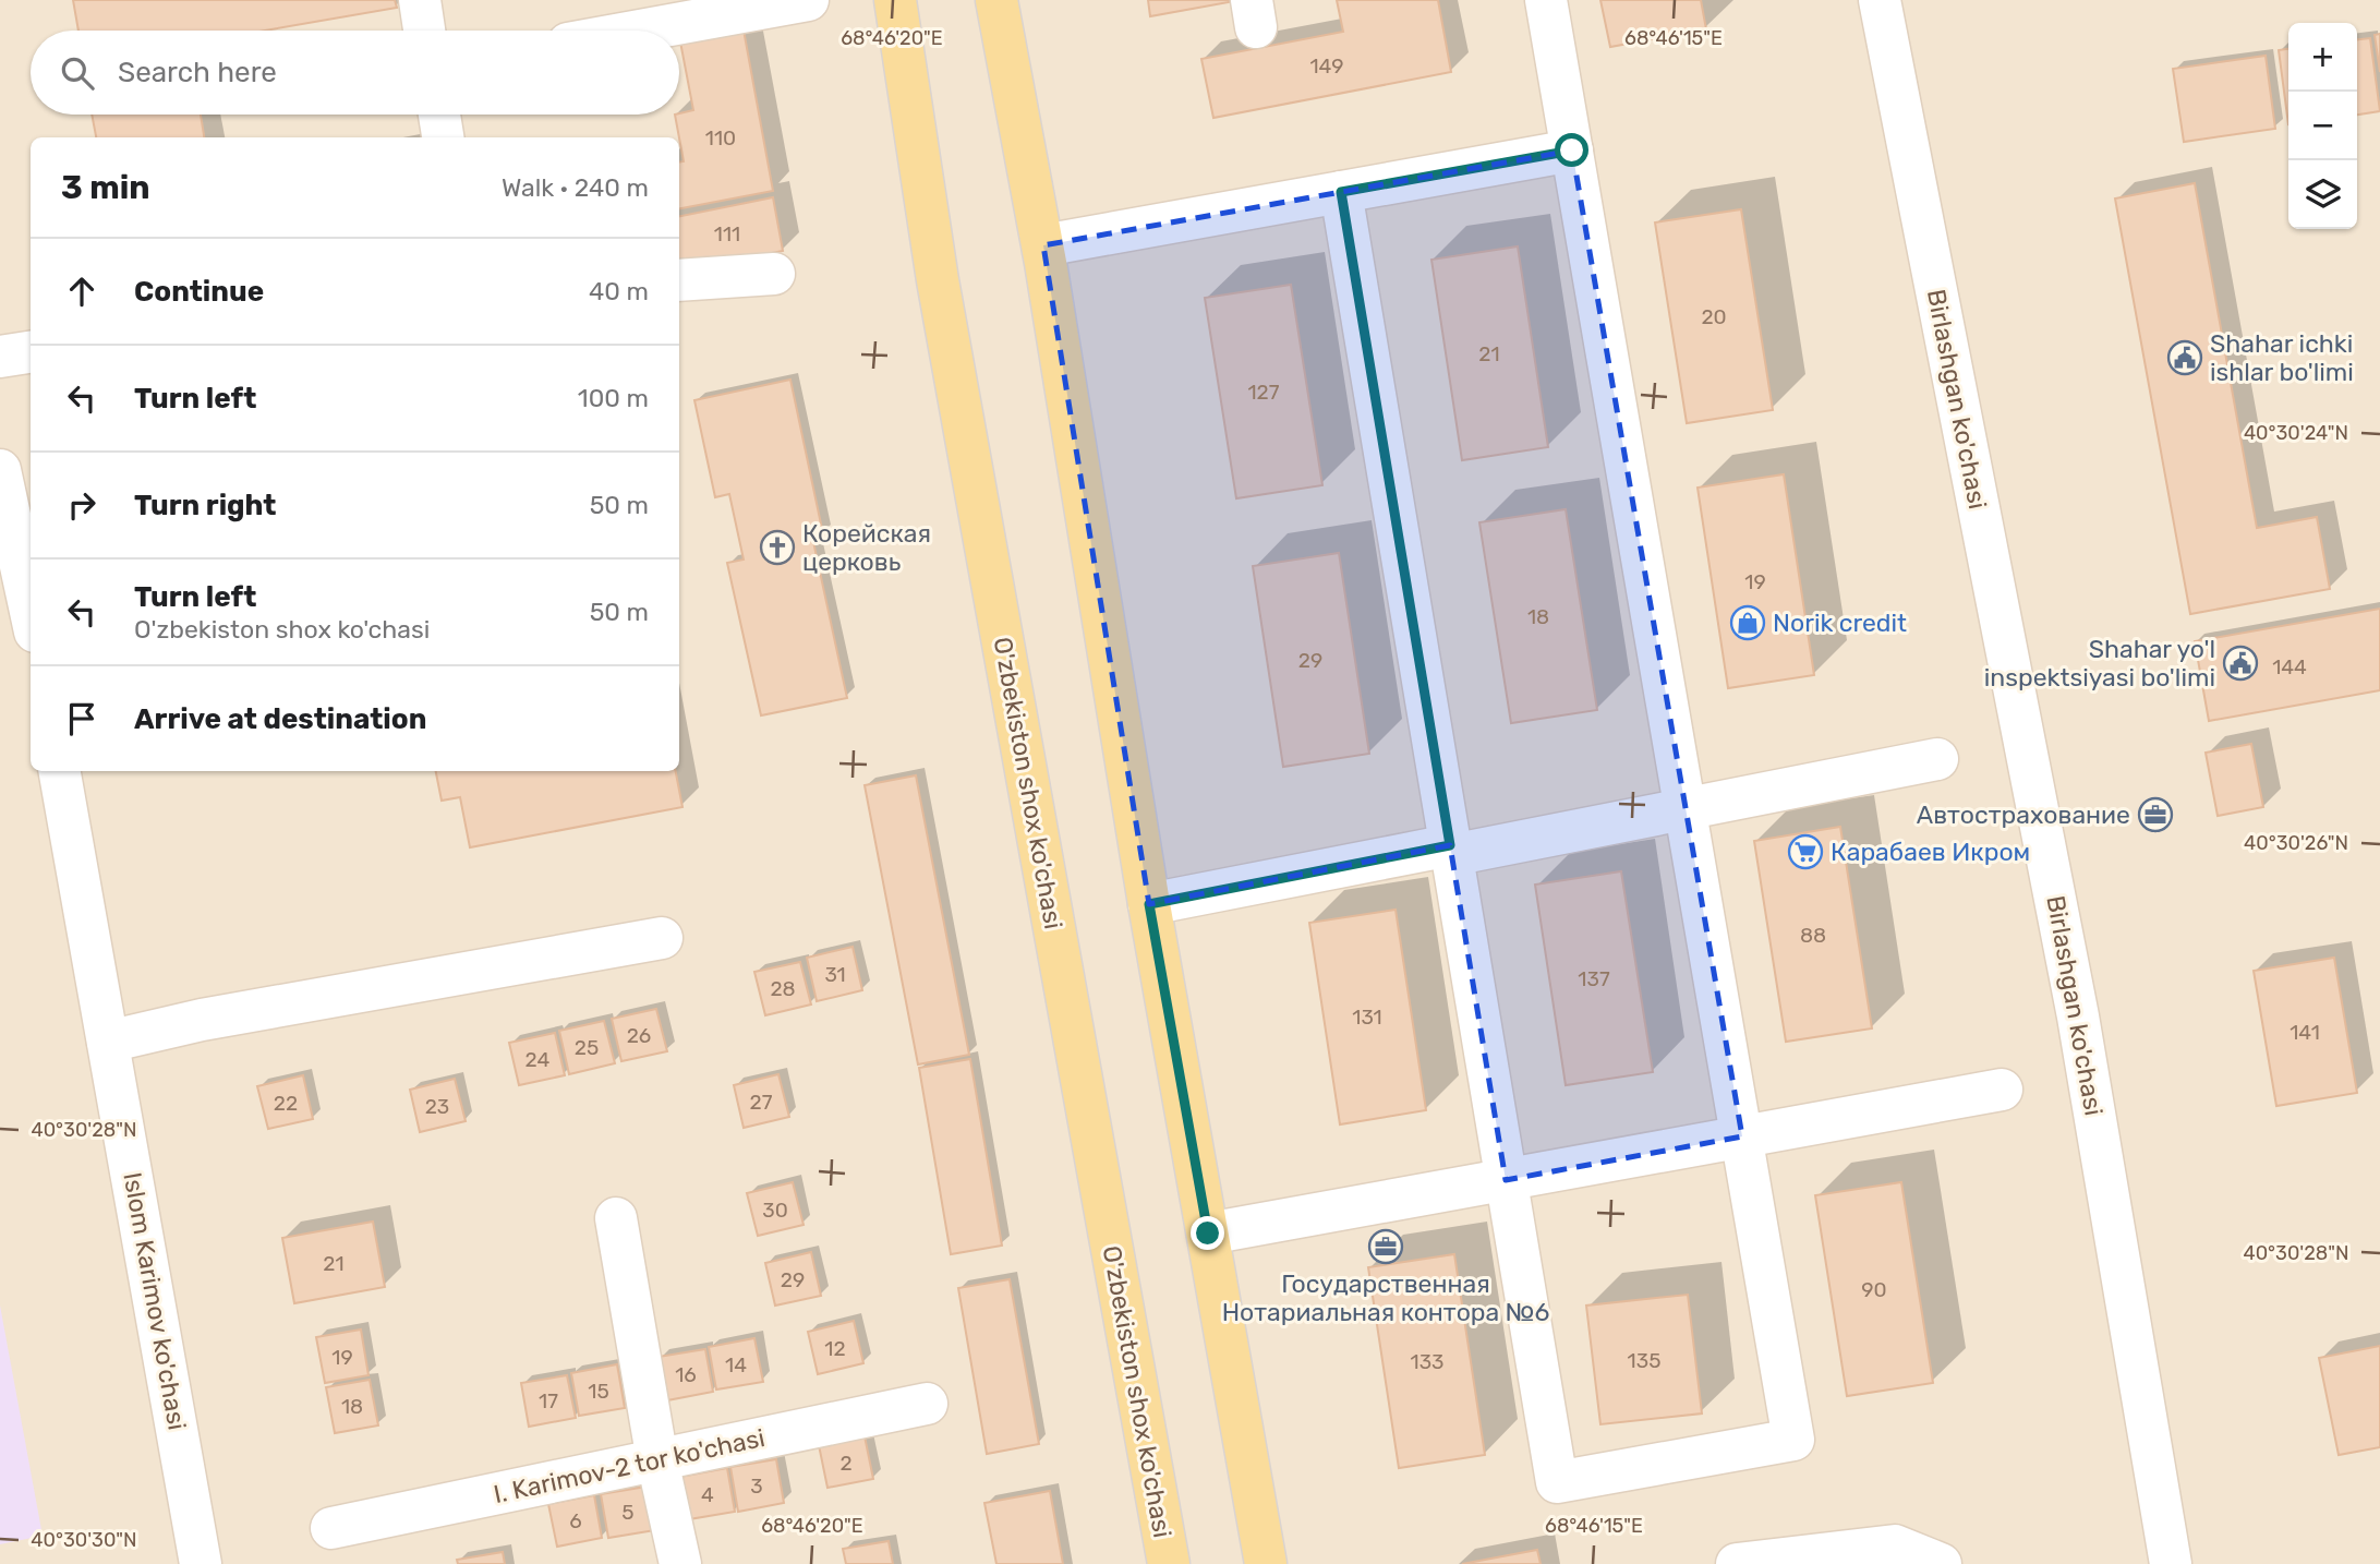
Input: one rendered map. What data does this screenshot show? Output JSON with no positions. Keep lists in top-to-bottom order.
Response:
{
  "streets": {
    "main road": ["O'zbekiston shox ko'chasi"],
    "street": ["Birlashgan ko'chasi", "Islom Karimov ko'chasi", "I. Karimov-2 tor ko'chasi"]
  },
  "places": {
    "public building": ["Shahar ichki ishlar bo'limi", "Shahar yo'l inspektsiyasi bo'limi"],
    "church": ["Корейская церковь"],
    "shop": ["Norik credit"],
    "office": ["Автострахование", "Государственная Нотариальная контора №6"],
    "supermarket": ["Карабаев Икром"]
  },
  "house_numbers": [
    "149",
    "110",
    "111",
    "20",
    "21",
    "127",
    "19",
    "18",
    "29",
    "144",
    "88",
    "31",
    "137",
    "28",
    "131",
    "141",
    "26",
    "25",
    "24",
    "27",
    "22",
    "23",
    "30",
    "21",
    "29",
    "90",
    "12",
    "19",
    "135",
    "133",
    "14",
    "16",
    "15",
    "17",
    "18",
    "2",
    "3",
    "4",
    "5",
    "6"
  ],
  "page": {
    "map_buttons": ["+", "−"],
    "search": "Search here",
    "heading": ["3 min", "Walk · 240 m"],
    "list": [
      ["Continue", "40 m"],
      ["Turn left", "100 m"],
      ["Turn right", "50 m"],
      ["Turn left", "O'zbekiston shox ko'chasi", "50 m"],
      "Arrive at destination"
    ]
  },
  "coordinates": [
    "68°46'20\"E",
    "68°46'15\"E",
    "40°30'24\"N",
    "40°30'26\"N",
    "40°30'28\"N",
    "40°30'30\"N"
  ]
}
